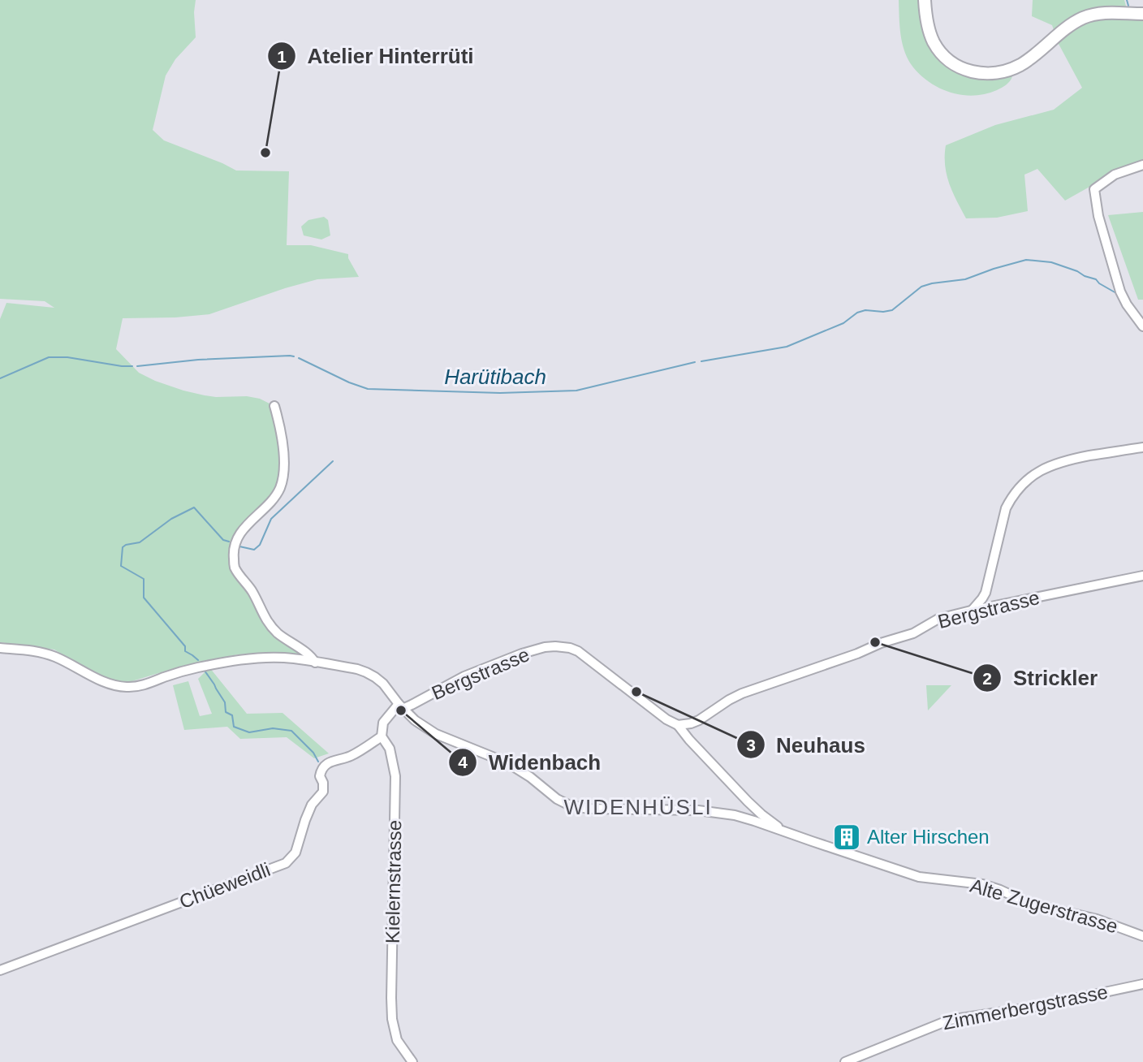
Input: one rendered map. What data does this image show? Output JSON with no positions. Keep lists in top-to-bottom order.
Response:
{
  "streets": {
    "street": [
      "Bergstrasse",
      "Kielernstrasse",
      "Chüeweidli",
      "Alte Zugerstrasse",
      "Zimmerbergstrasse"
    ]
  },
  "crossings": [
    ["Bergstrasse", "Alte Zugerstrasse"],
    ["Kielernstrasse", "Chüeweidli"]
  ],
  "districts": ["WIDENHÜSLI"],
  "water": ["Harütibach"],
  "places": {
    "other": [
      "Atelier Hinterrüti",
      "Strickler",
      "Neuhaus",
      "Widenbach"
    ],
    "building": ["Alter Hirschen"]
  }
}
